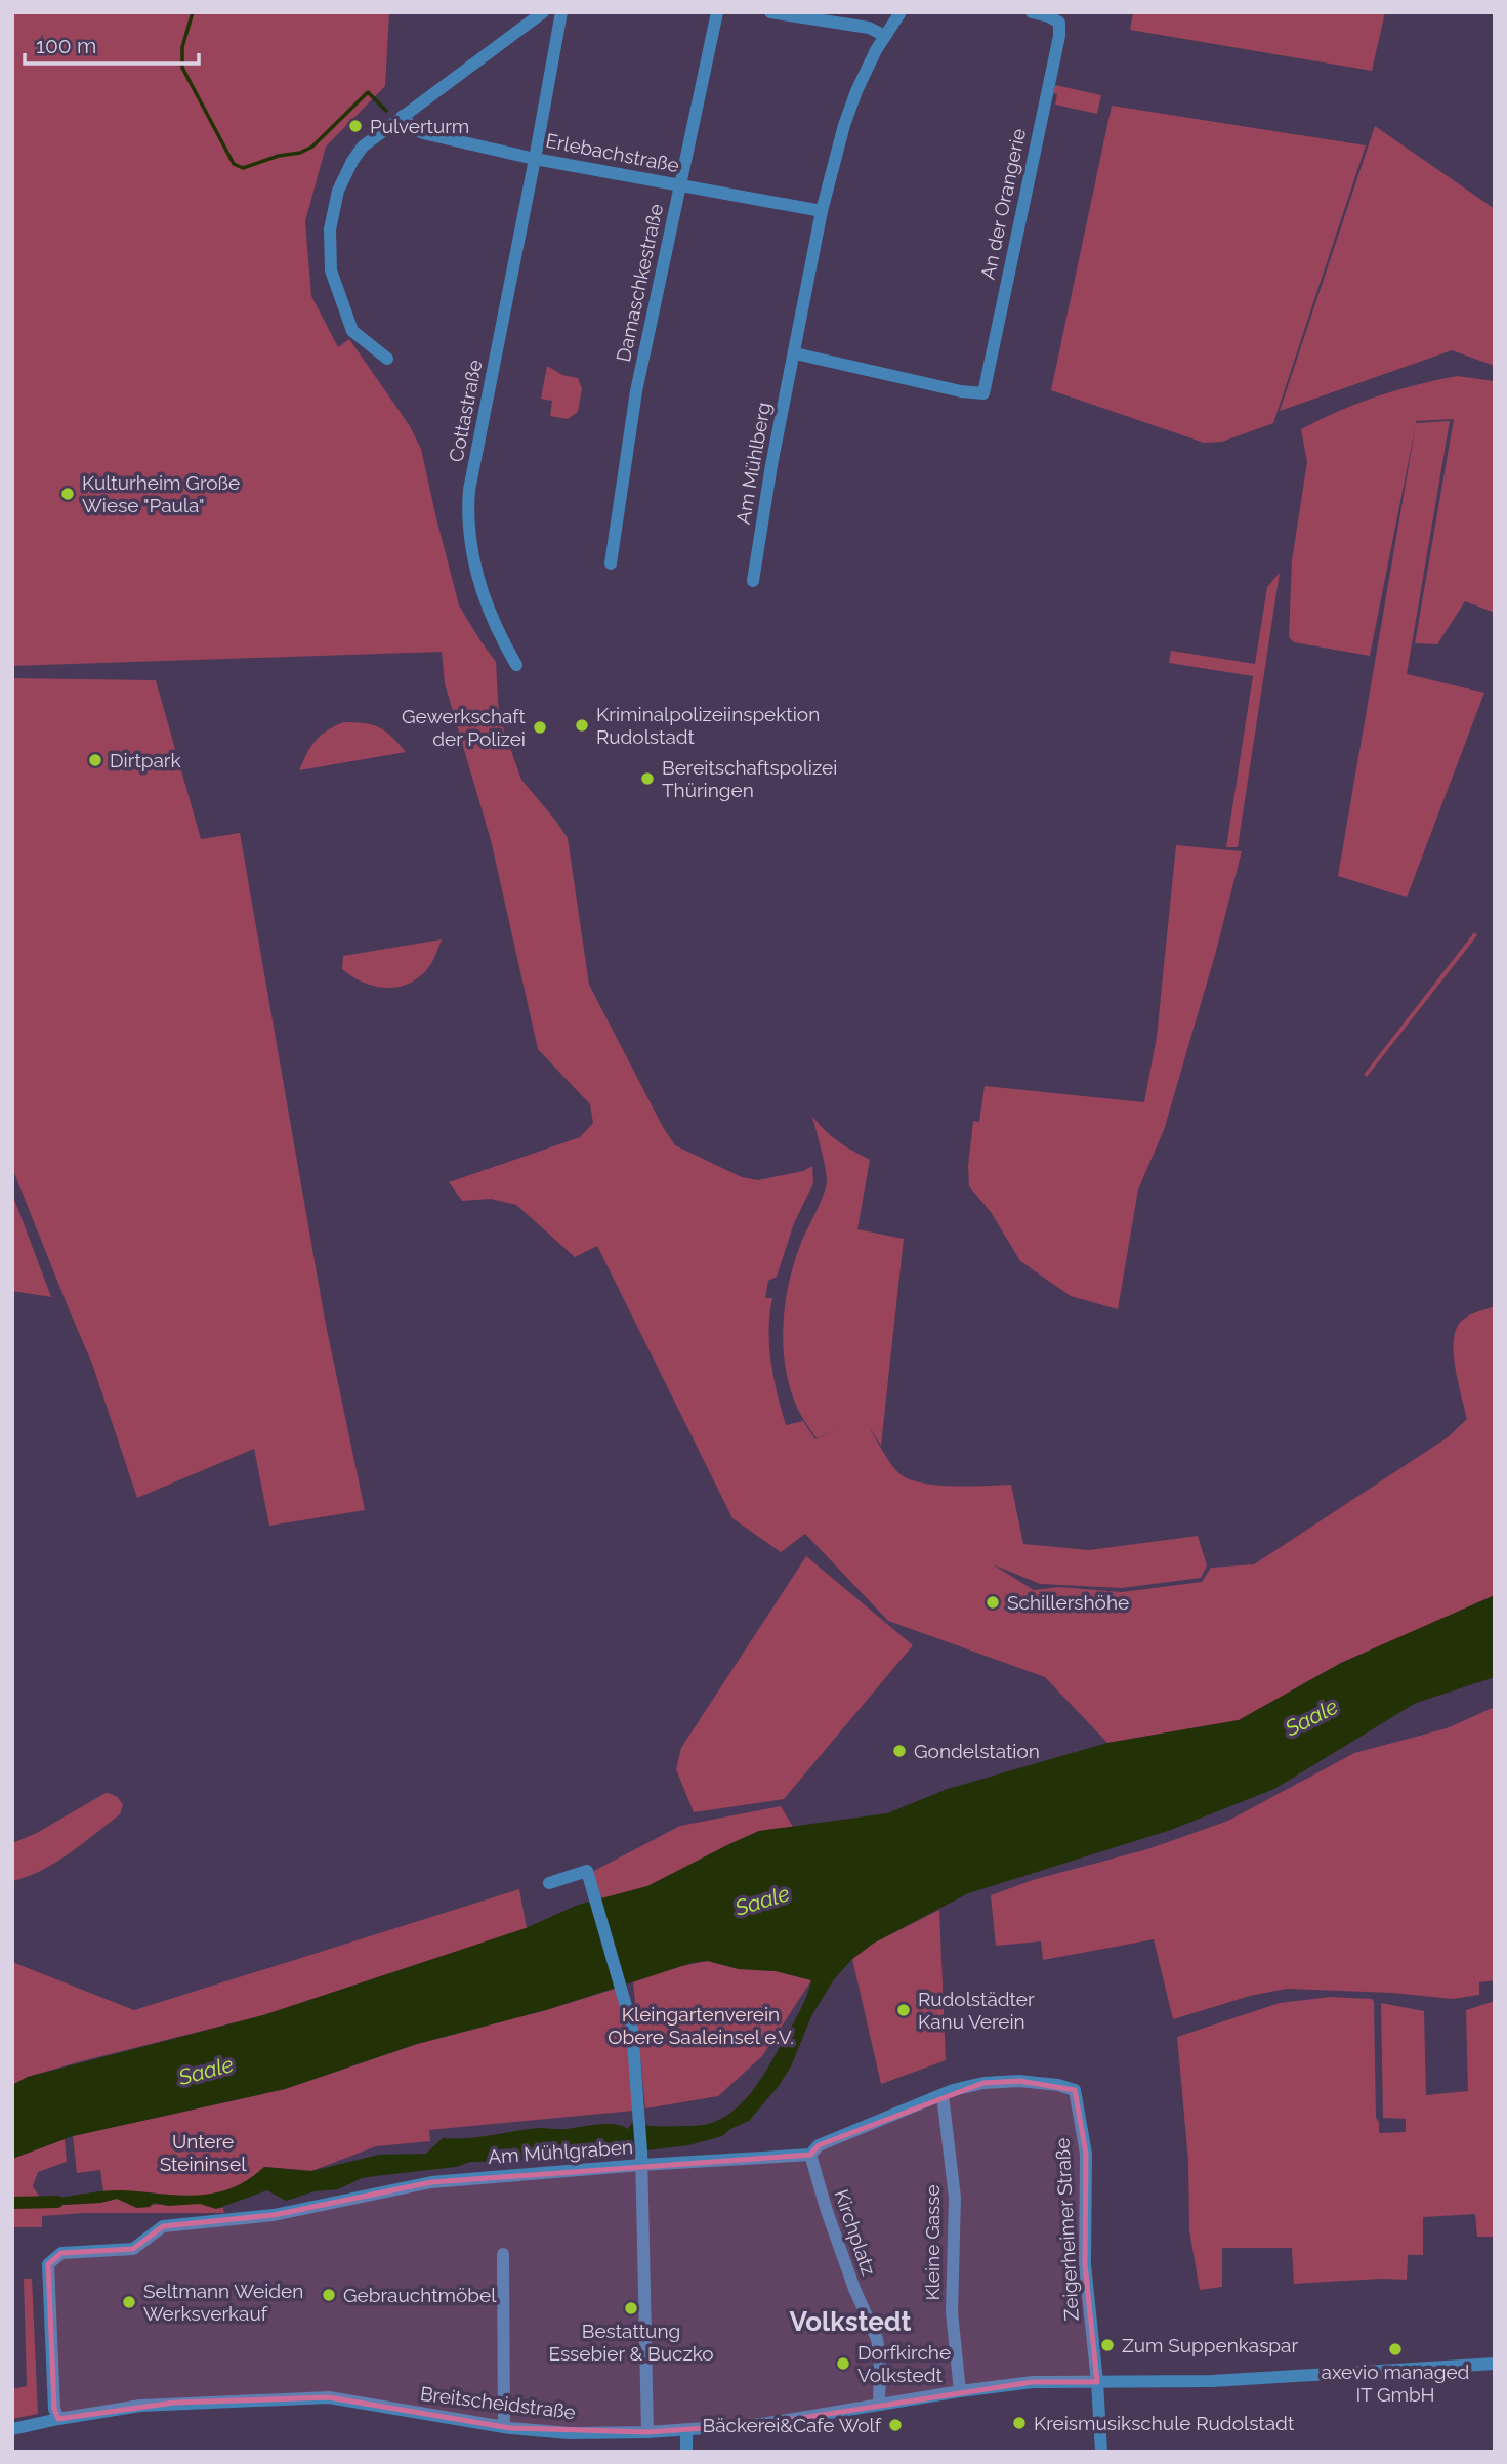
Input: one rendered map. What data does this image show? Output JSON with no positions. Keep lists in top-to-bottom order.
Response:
{
  "streets": {
    "street": [
      "Erlebachstraße",
      "An der Orangerie",
      "Damaschkestraße",
      "Cottastraße",
      "Am Mühlberg",
      "Am Mühlgraben",
      "Zeigerheimer Straße",
      "Kirchplatz",
      "Kleine Gasse",
      "Breitscheidstraße"
    ]
  },
  "crossings": [
    ["Erlebachstraße", "Damaschkestraße"],
    ["Erlebachstraße", "Cottastraße"],
    ["Erlebachstraße", "Am Mühlberg"],
    ["An der Orangerie", "Am Mühlberg"],
    ["Am Mühlgraben", "Zeigerheimer Straße"],
    ["Am Mühlgraben", "Kirchplatz"],
    ["Am Mühlgraben", "Kleine Gasse"],
    ["Am Mühlgraben", "Breitscheidstraße"],
    ["Zeigerheimer Straße", "Breitscheidstraße"],
    ["Kirchplatz", "Breitscheidstraße"],
    ["Kleine Gasse", "Breitscheidstraße"]
  ],
  "districts": ["Volkstedt"],
  "water": ["Saale"],
  "parks": ["Kleingartenverein Obere Saaleinsel e.V.", "Untere Steininsel"],
  "places": [
    "Pulverturm",
    "Kulturheim Große Wiese \"Paula\"",
    "Kriminalpolizeiinspektion Rudolstadt",
    "Gewerkschaft der Polizei",
    "Dirtpark",
    "Bereitschaftspolizei Thüringen",
    "Schillershöhe",
    "Gondelstation",
    "Rudolstädter Kanu Verein",
    "Gebrauchtmöbel",
    "Seltmann Weiden Werksverkauf",
    "Bestattung Essebier & Buczko",
    "Zum Suppenkaspar",
    "axevio managed IT GmbH",
    "Dorfkirche Volkstedt",
    "Kreismusikschule Rudolstadt",
    "Bäckerei&Cafe Wolf"
  ],
  "scale_bar": "100 m"
}
